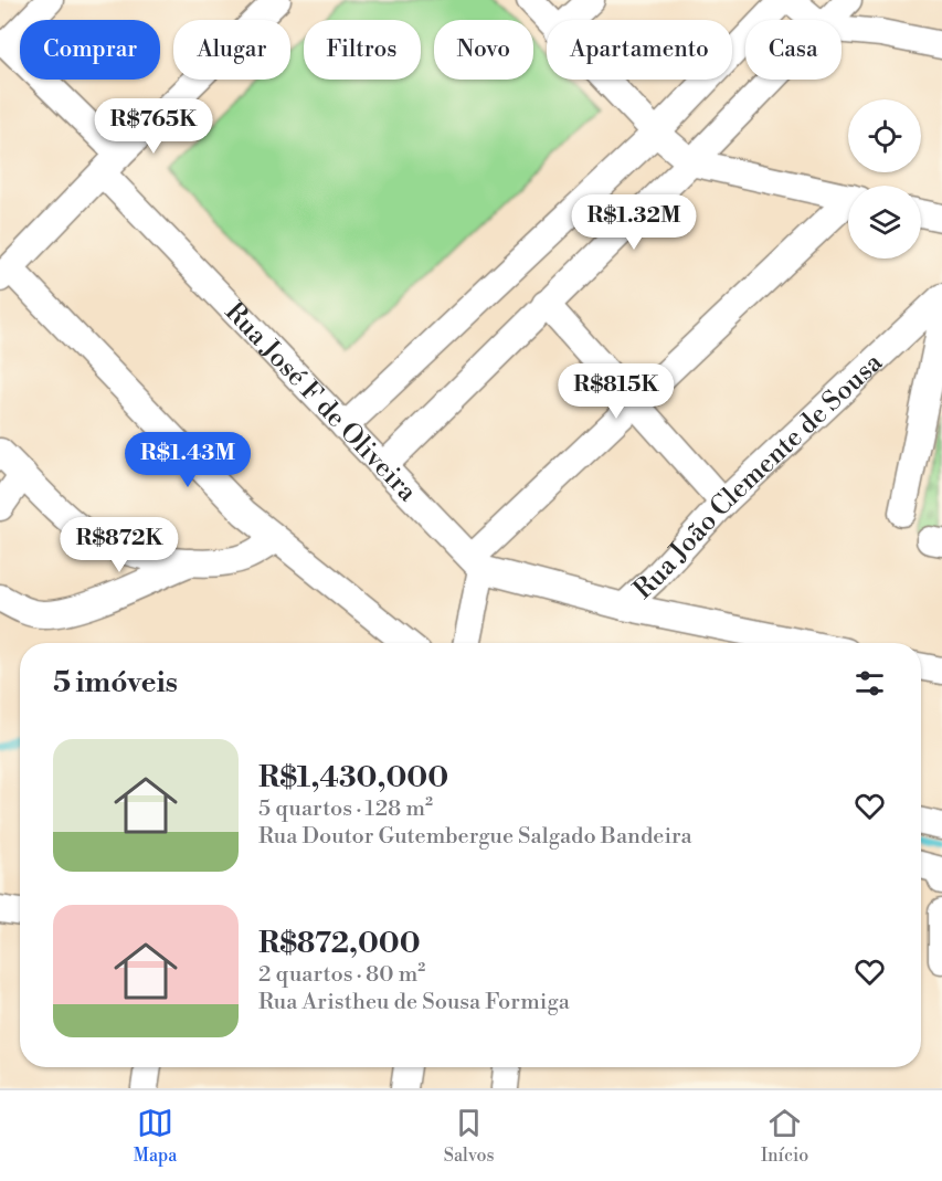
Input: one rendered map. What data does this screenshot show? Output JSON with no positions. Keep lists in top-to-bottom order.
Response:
{
  "streets": {
    "street": ["Rua José F de Oliveira", "Rua João Clemente de Sousa"]
  },
  "crossings": [
    ["Rua José F de Oliveira", "Rua João Clemente de Sousa"]
  ],
  "page": {
    "chip": [
      "Comprar",
      "Alugar",
      "Filtros",
      "Novo",
      "Apartamento",
      "Casa"
    ],
    "price": [
      "R$765K",
      "R$1.32M",
      "R$815K",
      "R$1.43M",
      "R$872K"
    ],
    "heading": "5 imóveis",
    "list": [
      {
        "name": "R$1,430,000",
        "note": "5 quartos · 128 m² · Rua Doutor Gutembergue Salgado Bandeira"
      },
      {
        "name": "R$872,000",
        "note": "2 quartos · 80 m² · Rua Aristheu de Sousa Formiga"
      }
    ],
    "tabs": ["Mapa", "Salvos", "Início"]
  }
}
